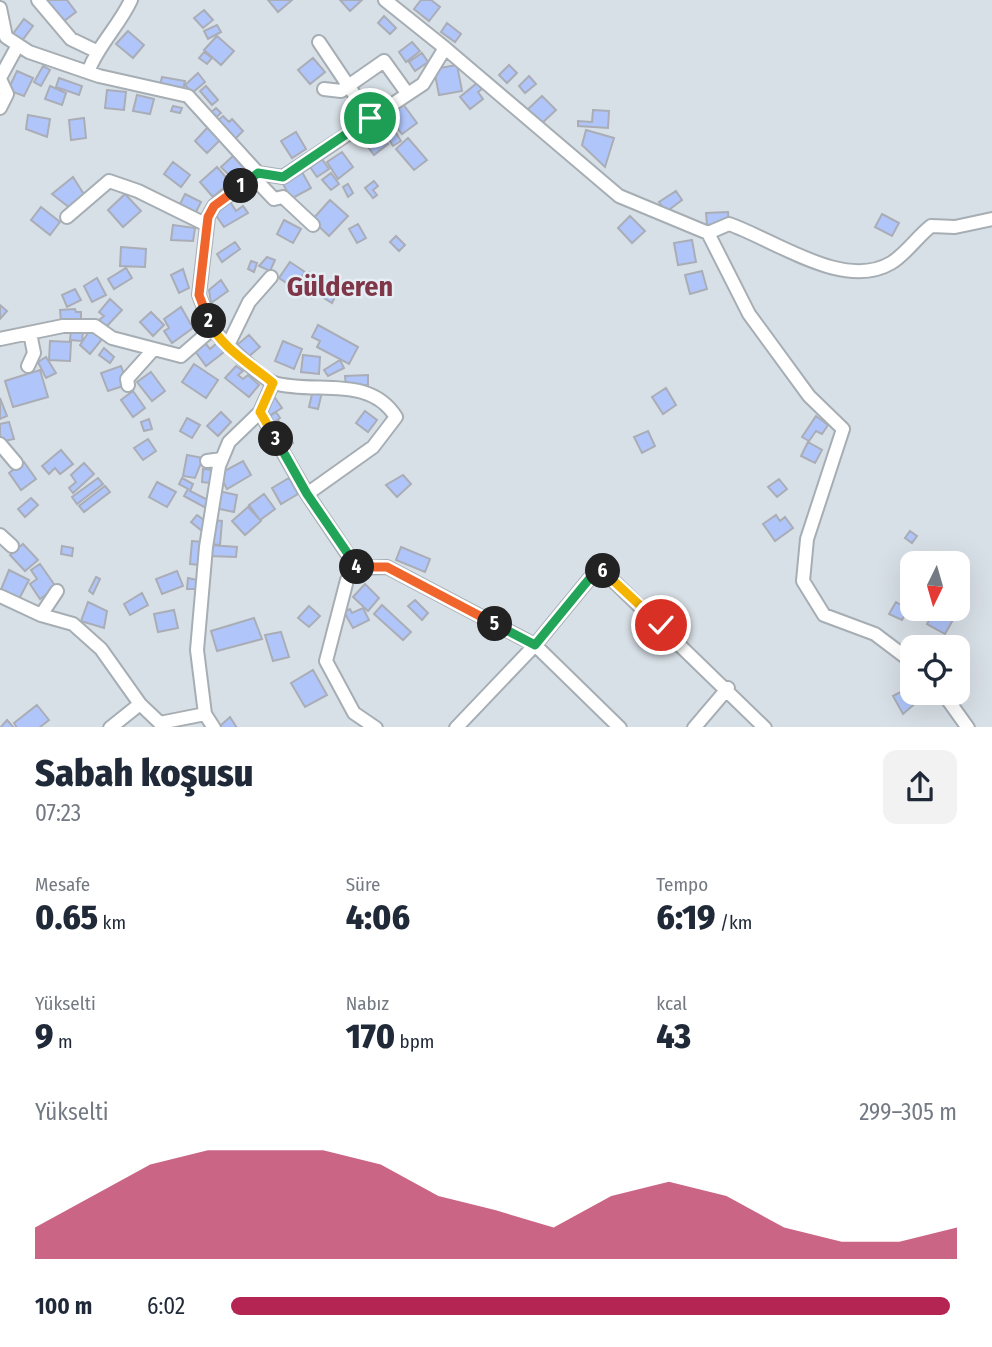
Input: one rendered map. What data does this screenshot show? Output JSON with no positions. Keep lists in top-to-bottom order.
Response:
{
  "districts": ["Gülderen"],
  "north": "bottom",
  "page": {
    "pins": [
      "1",
      "2",
      "3",
      "4",
      "6",
      "5"
    ],
    "heading": ["Sabah koşusu", "07:23"],
    "stats": [
      ["Mesafe", "0.65 km"],
      ["Süre", "4:06"],
      ["Tempo", "6:19 /km"],
      ["Yükselti", "9 m"],
      ["Nabız", "170 bpm"],
      ["kcal", "43"]
    ],
    "chart": ["Yükselti", "299–305 m"],
    "list": [
      {
        "name": "100 m",
        "note": "6:02"
      }
    ]
  }
}
